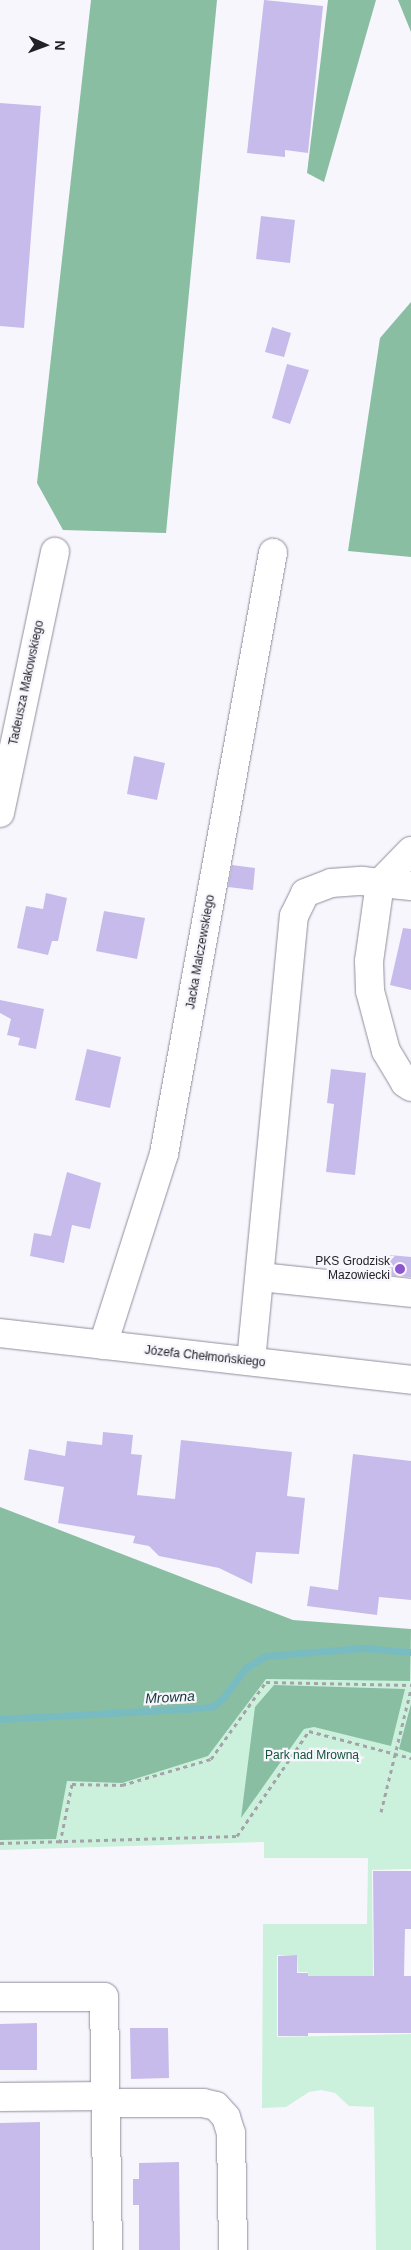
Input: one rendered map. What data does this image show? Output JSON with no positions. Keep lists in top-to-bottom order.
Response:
{
  "streets": {
    "street": ["Tadeusza Makowskiego", "Jacka Malczewskiego", "Józefa Chełmońskiego"]
  },
  "crossings": [
    ["Jacka Malczewskiego", "Józefa Chełmońskiego"]
  ],
  "water": ["Mrowna"],
  "parks": ["Park nad Mrowną"],
  "places": ["PKS Grodzisk Mazowiecki"],
  "north": "right"
}
